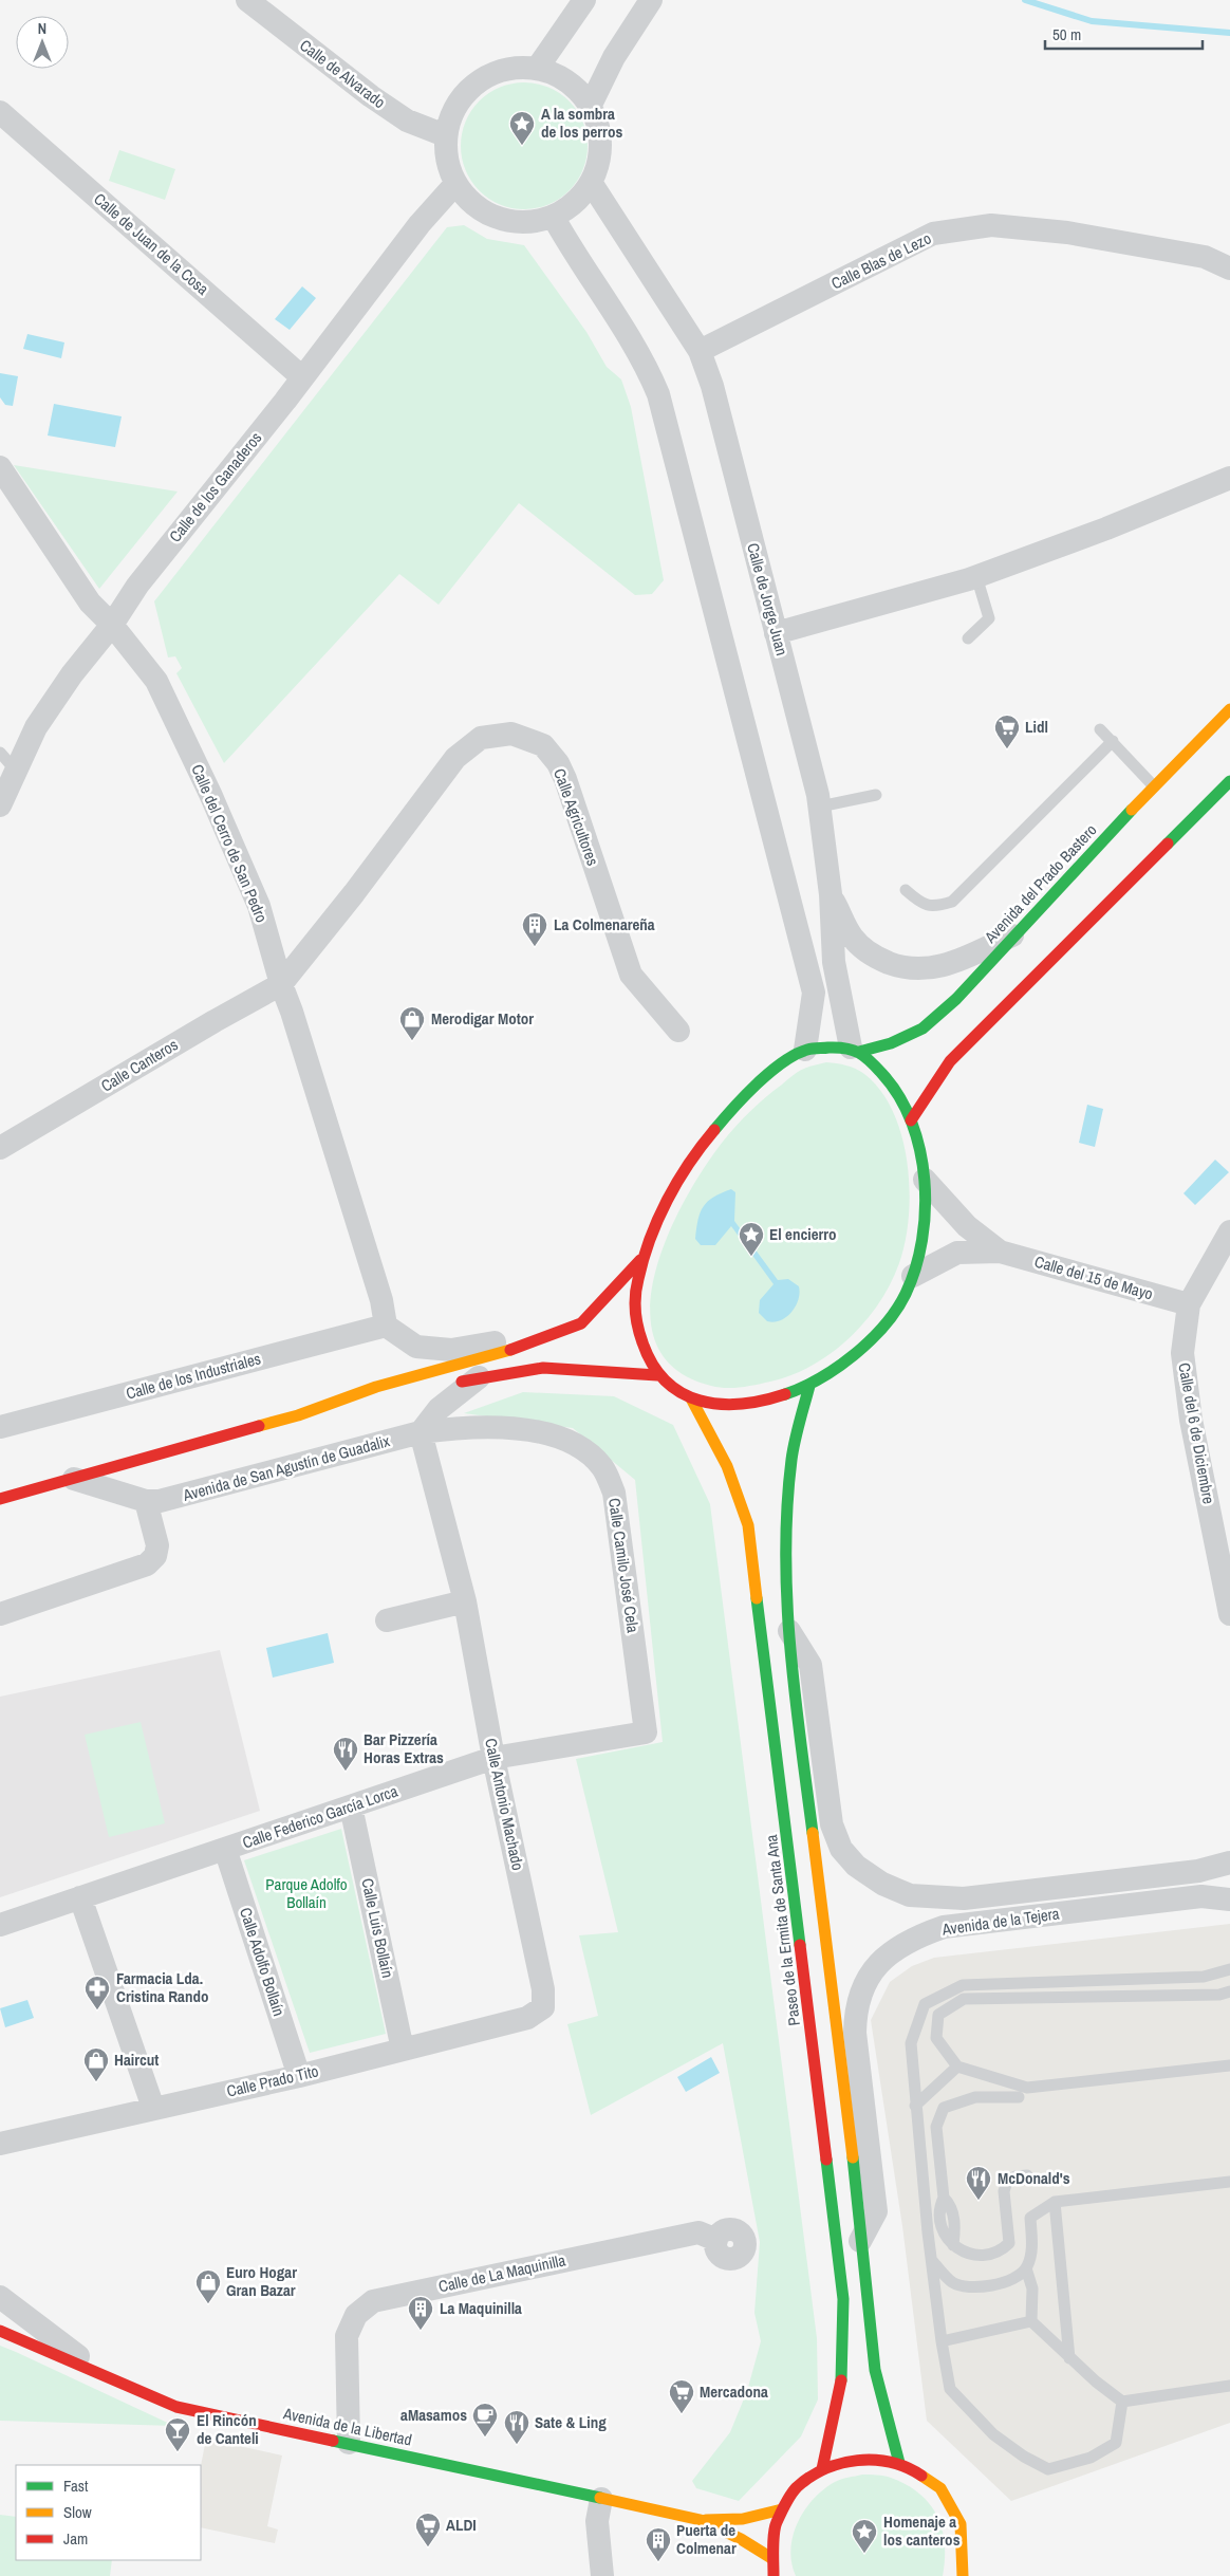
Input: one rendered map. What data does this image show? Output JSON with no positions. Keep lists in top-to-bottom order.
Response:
{
  "streets": {
    "main road": ["Avenida del Prado Bastero", "Paseo de la Ermita de Santa Ana", "Avenida de la Libertad"],
    "street": [
      "Calle de Alvarado",
      "Calle de Juan de la Cosa",
      "Calle Blas de Lezo",
      "Calle de los Ganaderos",
      "Calle de Jorge Juan",
      "Calle Agricultores",
      "Calle del Cerro de San Pedro",
      "Calle Canteros",
      "Calle del 15 de Mayo",
      "Calle de los Industriales",
      "Calle del 6 de Diciembre",
      "Avenida de San Agustín de Guadalix",
      "Calle Camilo José Cela",
      "Calle Antonio Machado",
      "Calle Federico García Lorca",
      "Avenida de la Tejera",
      "Calle Luis Bollaín",
      "Calle Adolfo Bollaín",
      "Calle Prado Tito",
      "Calle de La Maquinilla"
    ]
  },
  "crossings": [
    ["Calle de Alvarado", "Calle de los Ganaderos"],
    ["Calle de Alvarado", "Calle de Jorge Juan"],
    ["Calle de Juan de la Cosa", "Calle de los Ganaderos"],
    ["Calle Blas de Lezo", "Calle de Jorge Juan"],
    ["Calle de los Ganaderos", "Calle de Jorge Juan"],
    ["Calle de los Ganaderos", "Calle del Cerro de San Pedro"],
    ["Calle de Jorge Juan", "Avenida del Prado Bastero"],
    ["Calle Agricultores", "Calle del Cerro de San Pedro"],
    ["Calle Agricultores", "Calle Canteros"],
    ["Calle del Cerro de San Pedro", "Calle Canteros"],
    ["Calle del Cerro de San Pedro", "Calle de los Industriales"],
    ["Calle del 15 de Mayo", "Calle del 6 de Diciembre"],
    ["Avenida de San Agustín de Guadalix", "Calle Camilo José Cela"],
    ["Avenida de San Agustín de Guadalix", "Calle Antonio Machado"],
    ["Calle Camilo José Cela", "Calle Antonio Machado"],
    ["Calle Camilo José Cela", "Calle Federico García Lorca"],
    ["Calle Antonio Machado", "Calle Federico García Lorca"],
    ["Calle Antonio Machado", "Calle Prado Tito"],
    ["Calle Federico García Lorca", "Calle Luis Bollaín"],
    ["Calle Federico García Lorca", "Calle Adolfo Bollaín"],
    ["Calle Luis Bollaín", "Calle Prado Tito"],
    ["Calle Adolfo Bollaín", "Calle Prado Tito"],
    ["Calle de La Maquinilla", "Avenida de la Libertad"]
  ],
  "parks": ["Parque Adolfo Bollaín"],
  "places": {
    "place": ["A la sombra de los perros", "El encierro", "Homenaje a los canteros"],
    "supermarket": ["Lidl", "Mercadona", "ALDI"],
    "building": ["La Colmenareña", "La Maquinilla", "Puerta de Colmenar"],
    "shop": ["Merodigar Motor", "Haircut", "Euro Hogar Gran Bazar"],
    "restaurant": ["Bar Pizzería Horas Extras", "McDonald's", "Sate & Ling"],
    "pharmacy": ["Farmacia Lda. Cristina Rando"],
    "cafe": ["aMasamos"],
    "bar": ["El Rincón de Canteli"]
  },
  "legend": ["Fast", "Slow", "Jam"],
  "scale_bar": "50 m",
  "north": "top"
}
